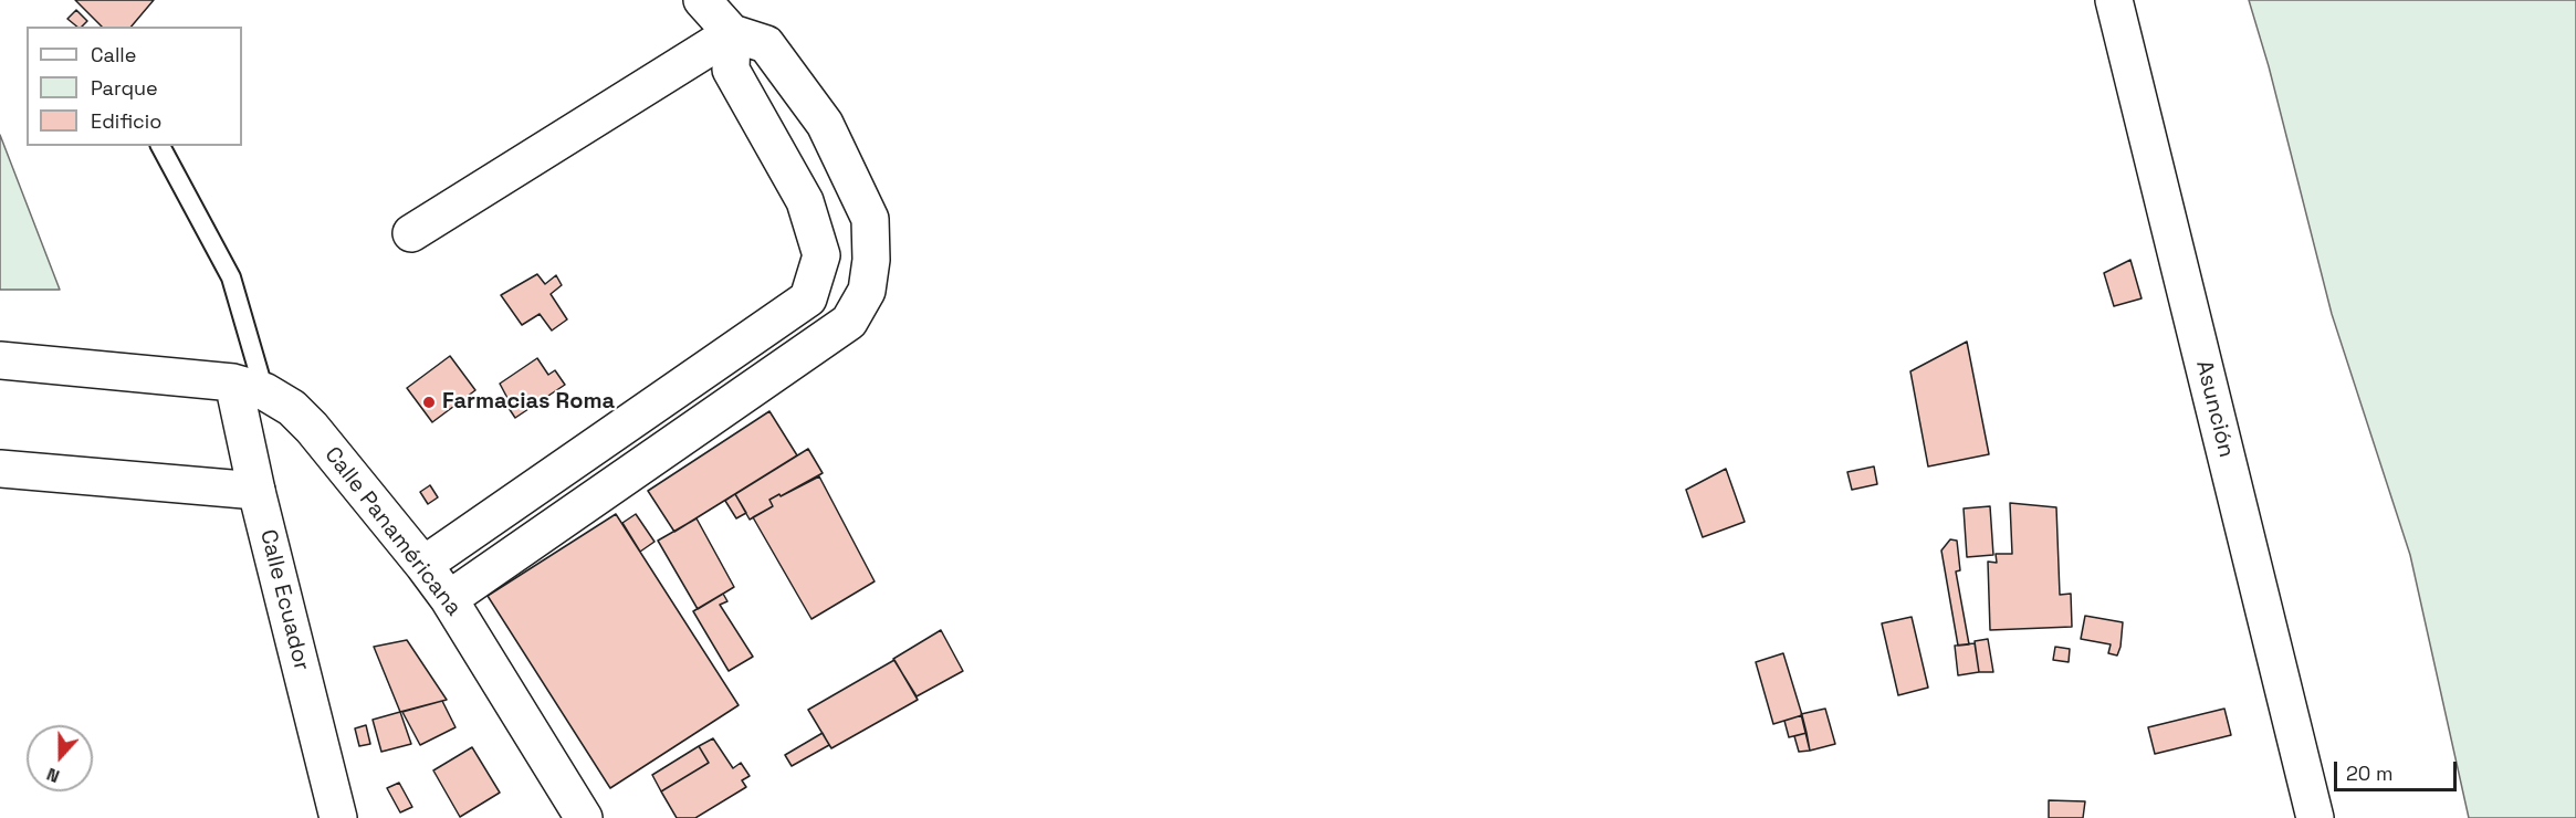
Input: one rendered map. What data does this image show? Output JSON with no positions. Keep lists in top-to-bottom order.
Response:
{
  "streets": {
    "street": ["Asunción", "Calle Panaméricana", "Calle Ecuador"]
  },
  "crossings": [
    ["Calle Panaméricana", "Calle Ecuador"]
  ],
  "places": ["Farmacias Roma"],
  "legend": ["Calle", "Parque", "Edificio"],
  "scale_bar": "20 m",
  "north": "bottom"
}
